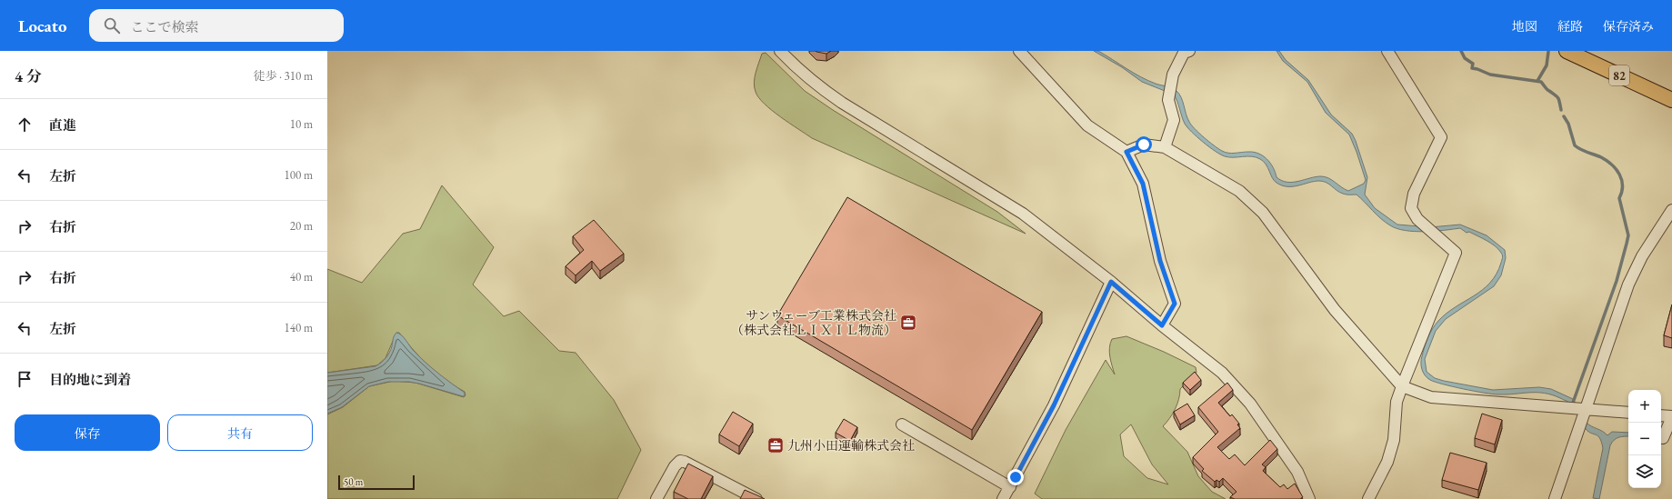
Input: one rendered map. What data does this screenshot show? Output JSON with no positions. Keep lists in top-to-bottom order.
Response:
{
  "streets": {
    "main road": ["82"]
  },
  "places": {
    "office": ["サンウェーブ工業株式会社 （株式会社ＬＩＸＩＬ物流）", "九州小田運輸株式会社"]
  },
  "scale_bar": "50 m",
  "page": {
    "header": "Locato",
    "search": "ここで検索",
    "nav": ["地図", "経路", "保存済み"],
    "heading": ["4 分", "徒歩 · 310 m"],
    "list": [
      ["直進", "10 m"],
      ["左折", "100 m"],
      ["右折", "20 m"],
      ["右折", "40 m"],
      ["左折", "140 m"],
      "目的地に到着"
    ],
    "map_buttons": ["+", "−"],
    "buttons": ["保存", "共有"],
    "scale": "50 m"
  }
}
